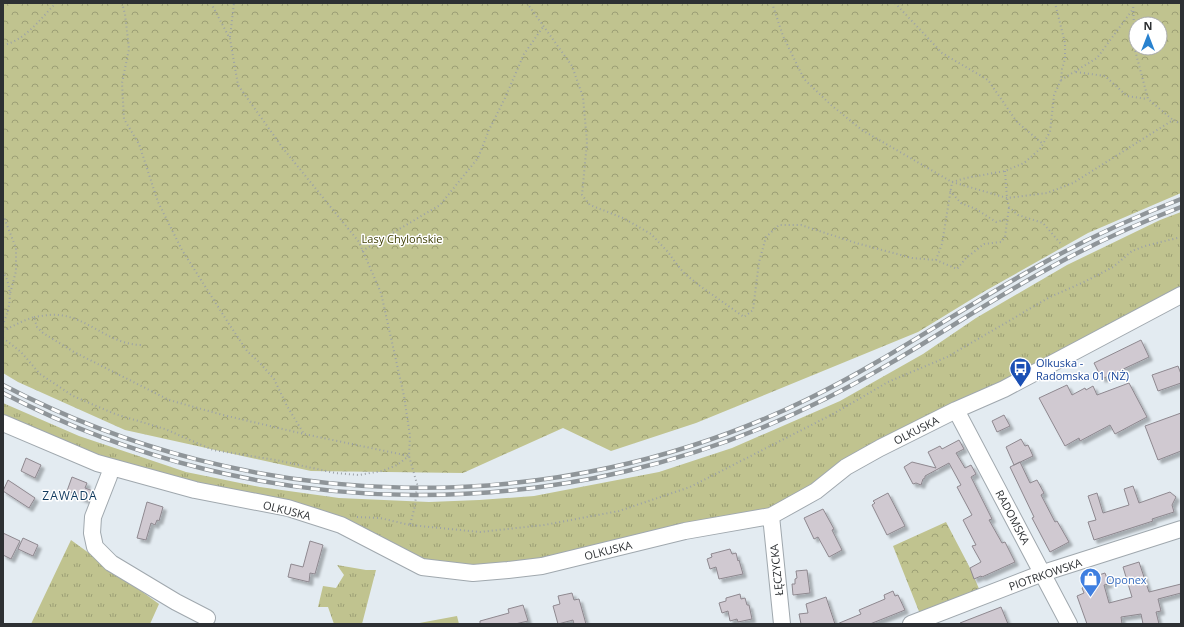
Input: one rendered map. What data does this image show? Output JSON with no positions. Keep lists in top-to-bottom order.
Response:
{
  "streets": {
    "street": [
      "OLKUSKA",
      "RADOMSKA",
      "ŁĘCZYCKA",
      "PIOTRKOWSKA"
    ]
  },
  "crossings": [
    ["OLKUSKA", "RADOMSKA"],
    ["OLKUSKA", "ŁĘCZYCKA"],
    ["RADOMSKA", "PIOTRKOWSKA"]
  ],
  "districts": ["ZAWADA"],
  "parks": ["Lasy Chylońskie"],
  "places": {
    "bus stop": ["Olkuska - Radomska 01 (NŻ)"],
    "shop": ["Oponex"]
  },
  "north": "top"
}
